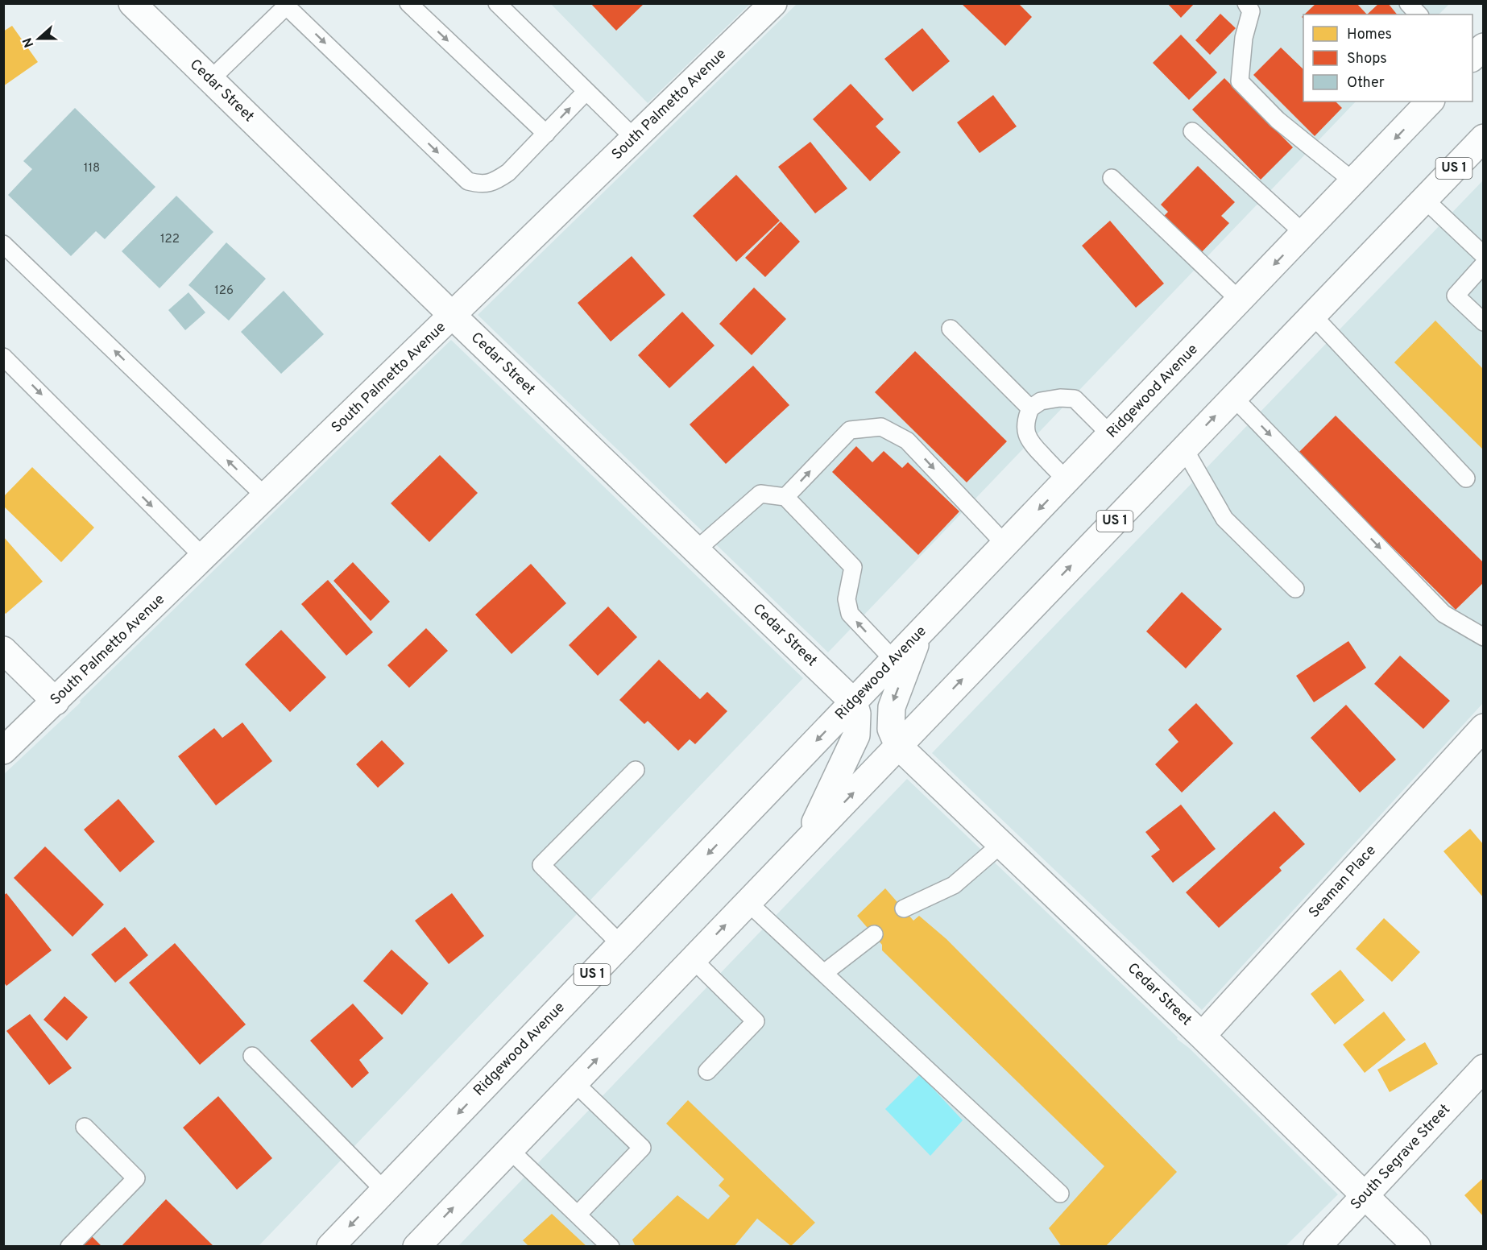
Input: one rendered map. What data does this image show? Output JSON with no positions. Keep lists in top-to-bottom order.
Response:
{
  "streets": {
    "street": [
      "Cedar Street",
      "South Palmetto Avenue",
      "US 1",
      "Ridgewood Avenue",
      "Seaman Place",
      "South Segrave Street"
    ]
  },
  "crossings": [
    ["Cedar Street", "South Palmetto Avenue"],
    ["Cedar Street", "US 1"],
    ["Cedar Street", "Ridgewood Avenue"],
    ["Cedar Street", "Seaman Place"],
    ["Cedar Street", "South Segrave Street"]
  ],
  "house_numbers": ["118", "122", "126"],
  "legend": ["Homes", "Shops", "Other"],
  "north": "left"
}
